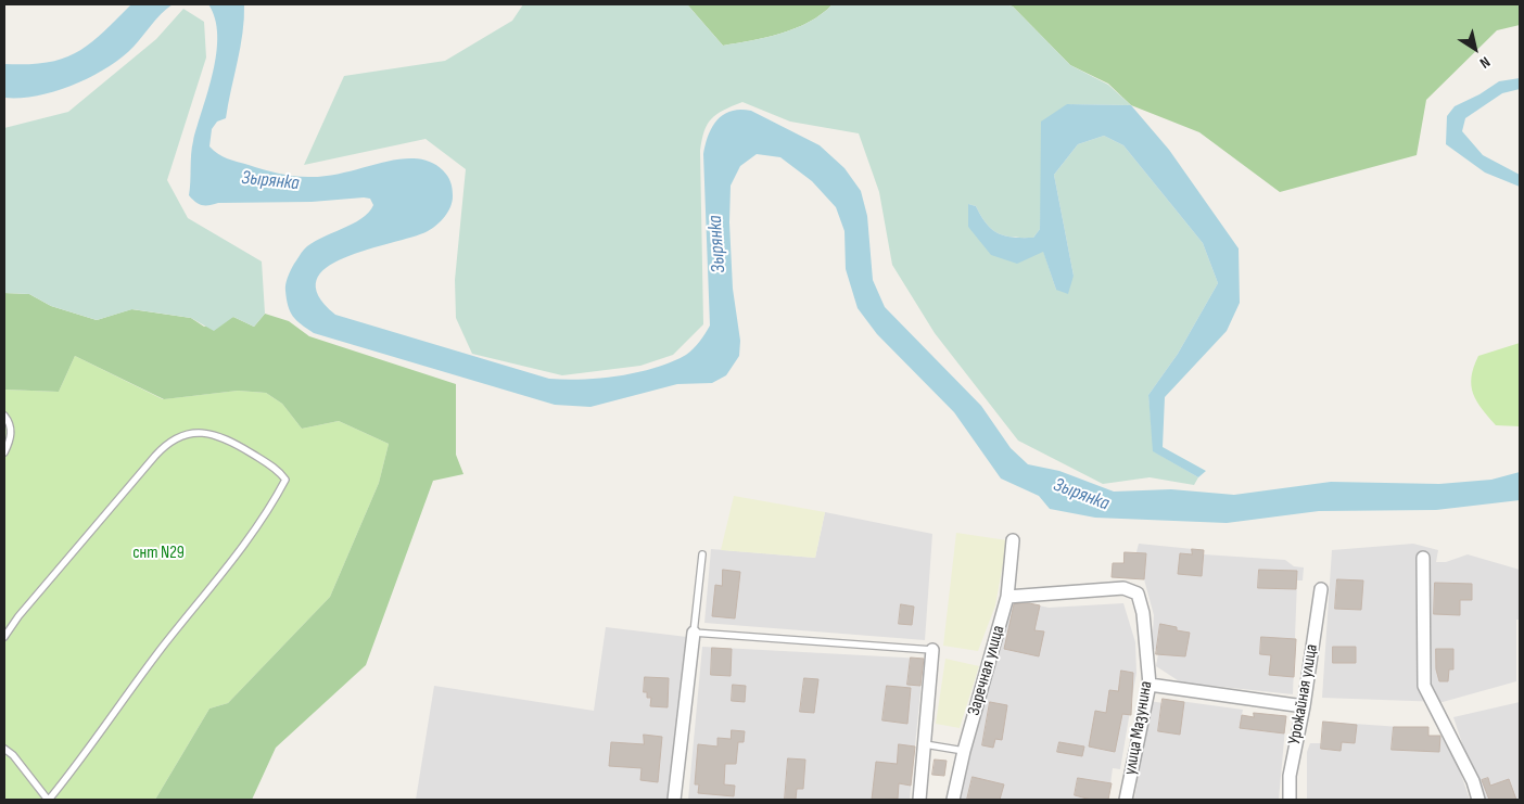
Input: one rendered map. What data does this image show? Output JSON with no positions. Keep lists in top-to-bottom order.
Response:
{
  "streets": {
    "street": ["Заречная улица", "Урожайная улица", "улица Мазунина"]
  },
  "crossings": [
    ["Заречная улица", "улица Мазунина"]
  ],
  "water": ["Зырянка"],
  "parks": ["снт N29"],
  "north": "bottom right"
}
